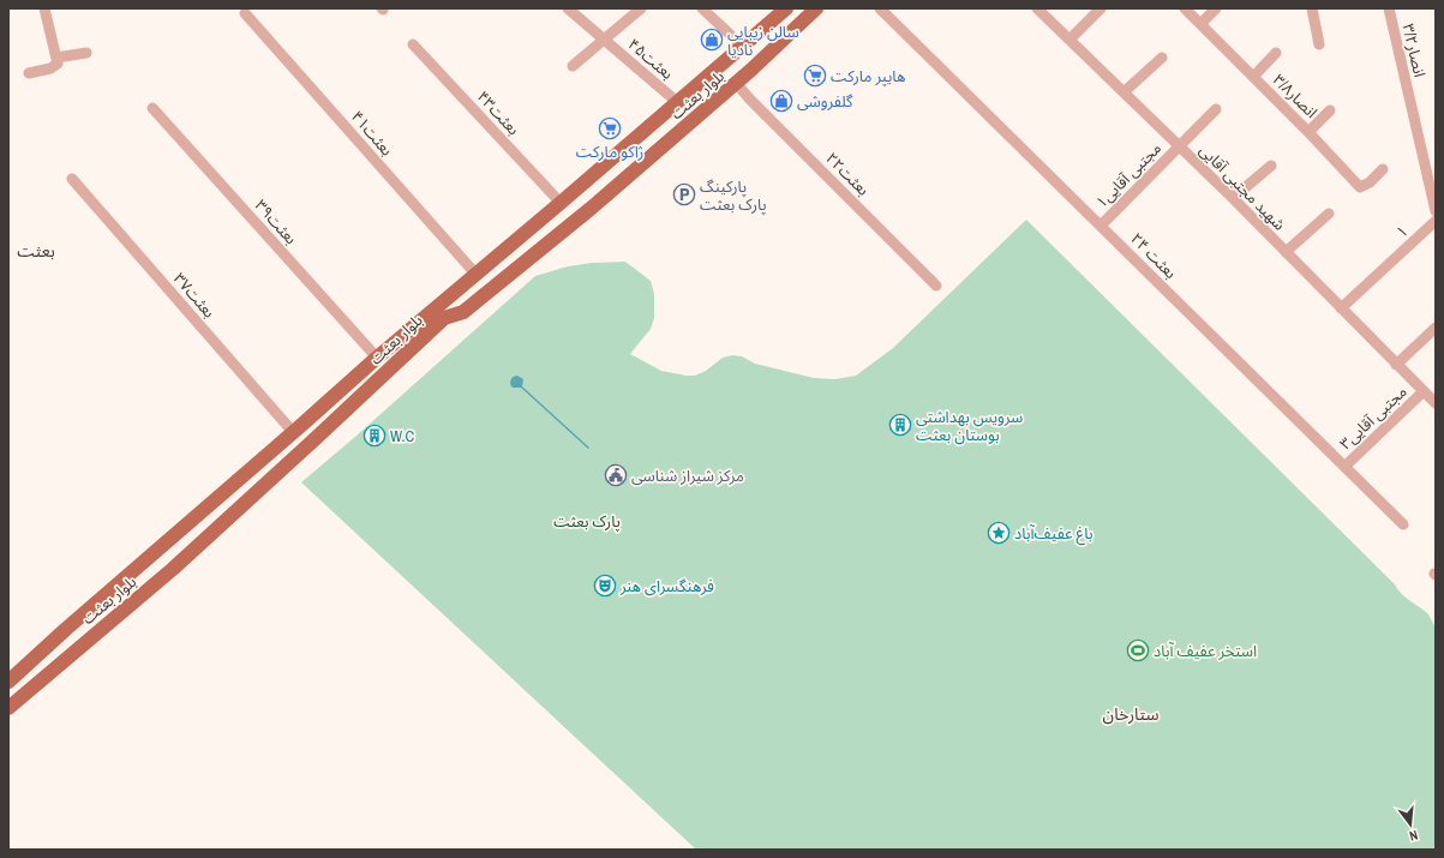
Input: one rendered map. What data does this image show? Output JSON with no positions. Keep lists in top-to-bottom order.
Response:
{
  "streets": {
    "main road": ["بلوار بعثت"],
    "street": [
      "انصار۳/۲",
      "بعثت۴۵",
      "انصار۳/۸",
      "بعثت۴۳",
      "بعثت۴۱",
      "بعثت۲۲",
      "مجتبی آقایی۱",
      "شهید مجتبی آقایی",
      "بعثت۳۹",
      "۱",
      "بعثت ۲۴",
      "بعثت۳۷",
      "مجتبی آقایی۳"
    ]
  },
  "crossings": [
    ["بعثت۴۵", "بلوار بعثت"],
    ["بلوار بعثت", "بعثت۴۳"],
    ["بلوار بعثت", "بعثت۴۱"],
    ["بلوار بعثت", "بعثت۲۲"],
    ["بلوار بعثت", "بعثت۳۹"],
    ["بلوار بعثت", "بعثت۳۷"],
    ["مجتبی آقایی۱", "شهید مجتبی آقایی"],
    ["مجتبی آقایی۱", "بعثت ۲۴"],
    ["شهید مجتبی آقایی", "۱"],
    ["شهید مجتبی آقایی", "مجتبی آقایی۳"],
    ["بعثت ۲۴", "مجتبی آقایی۳"]
  ],
  "districts": ["بعثت", "ستارخان"],
  "parks": ["پارک بعثت"],
  "places": {
    "shop": ["سالن زیبایی نادیا", "گلفروشی"],
    "supermarket": ["هایپر مارکت", "ژاکو مارکت"],
    "parking": ["پارکینگ پارک بعثت"],
    "building": ["سرویس بهداشتی بوستان بعثت", "W.C"],
    "public building": ["مرکز شیراز شناسی"],
    "place": ["باغ عفیف‌آباد"],
    "theatre": ["فرهنگسرای هنر"],
    "sports": ["استخر عفیف آباد"]
  },
  "north": "bottom"
}
